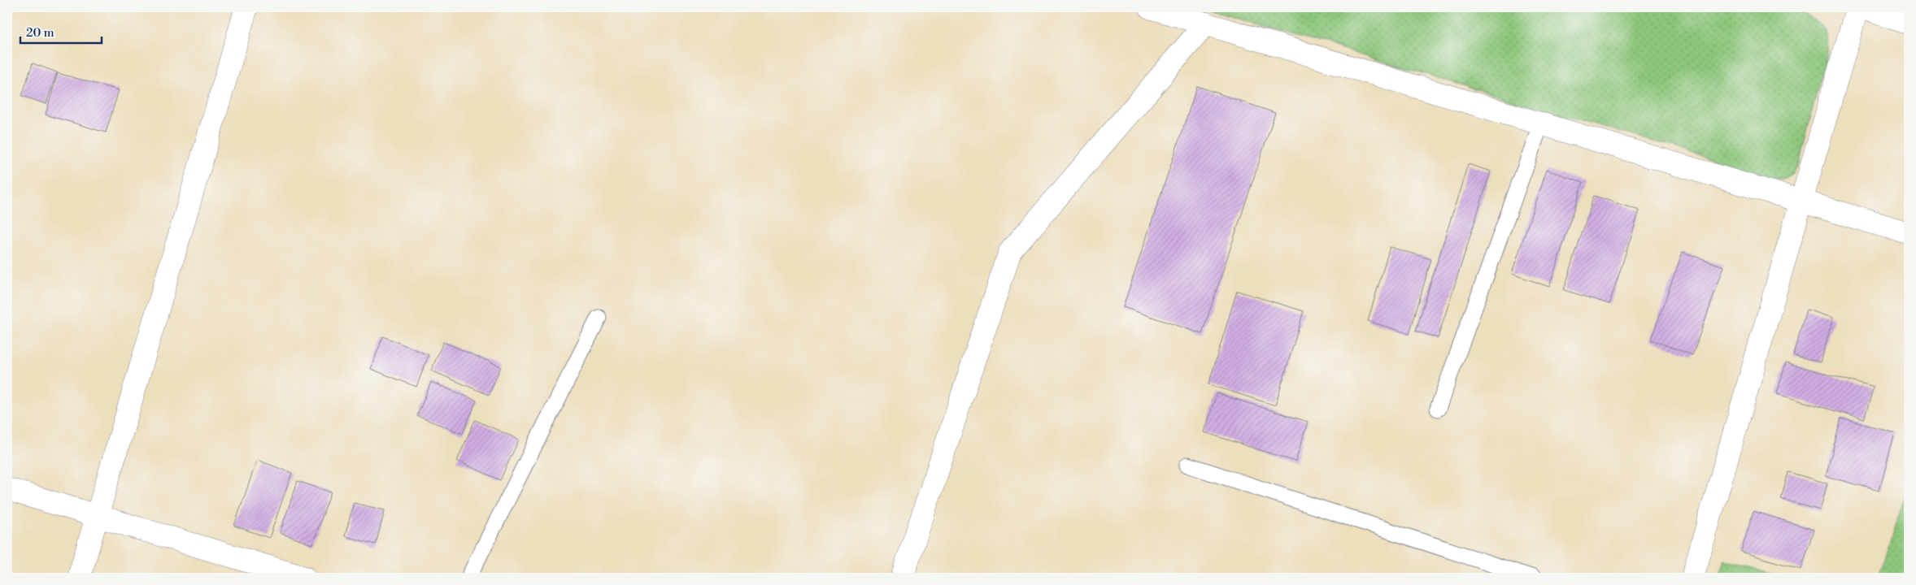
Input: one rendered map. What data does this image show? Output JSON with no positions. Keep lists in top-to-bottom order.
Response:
{
  "scale_bar": "20 m"
}
